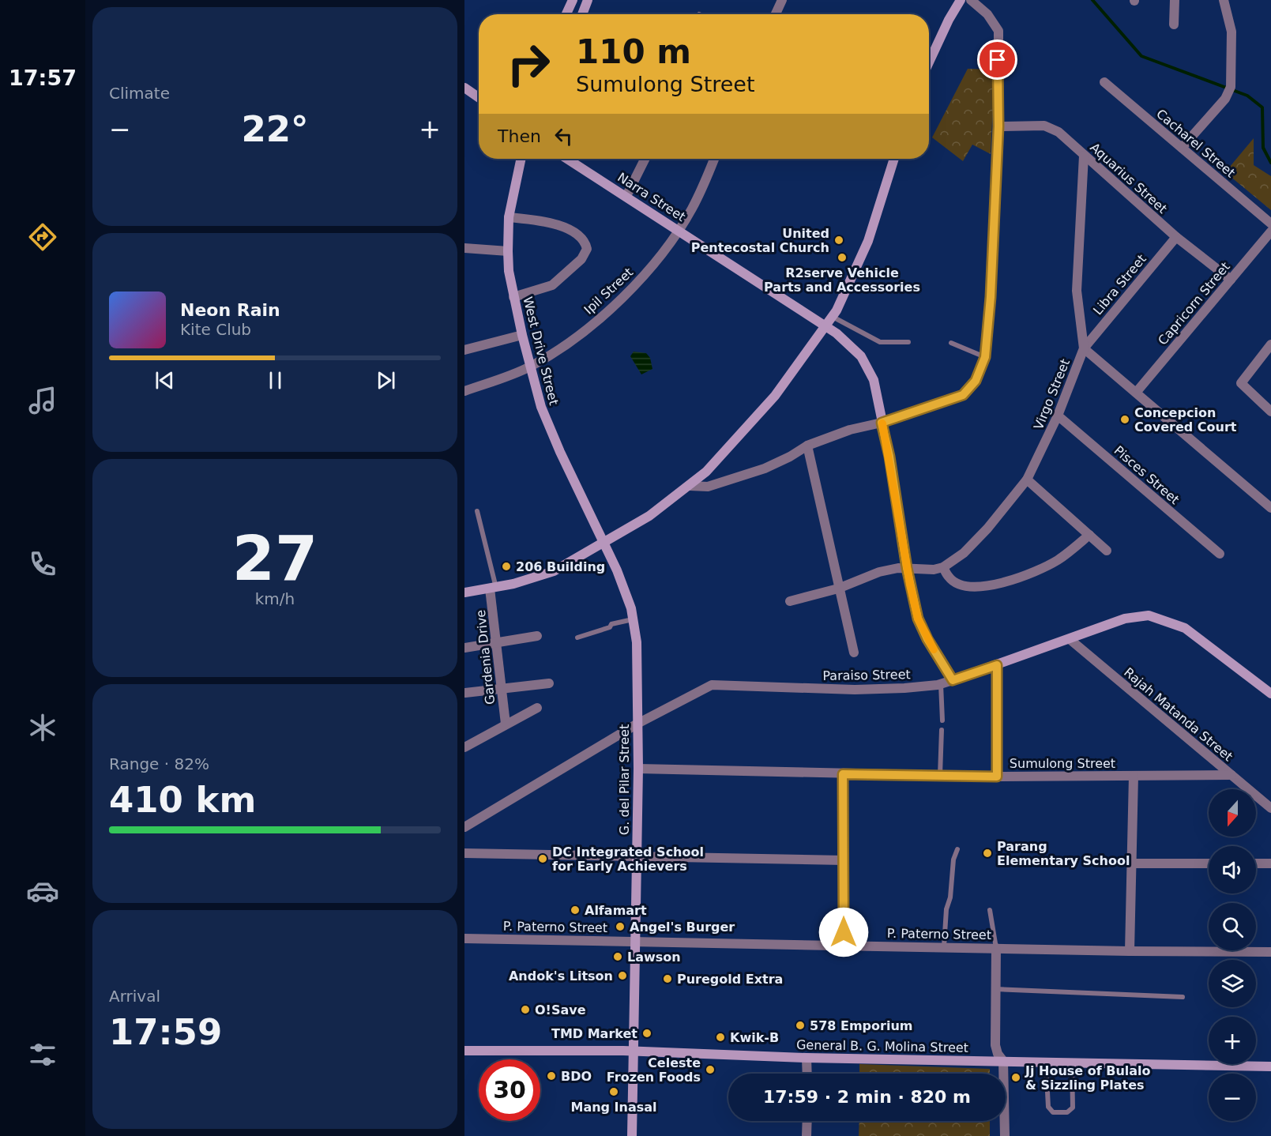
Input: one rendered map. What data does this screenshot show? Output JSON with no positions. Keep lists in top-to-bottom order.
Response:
{
  "streets": {
    "street": [
      "Cacharel Street",
      "Aquarius Street",
      "Narra Street",
      "Libra Street",
      "Ipil Street",
      "Capricorn Street",
      "West Drive Street",
      "Virgo Street",
      "Pisces Street",
      "Gardenia Drive",
      "Paraiso Street",
      "Rajah Matanda Street",
      "Sumulong Street",
      "G. del Pilar Street",
      "P. Paterno Street",
      "General B. G. Molina Street"
    ]
  },
  "crossings": [
    ["Aquarius Street", "Libra Street"],
    ["Aquarius Street", "Capricorn Street"],
    ["Aquarius Street", "Virgo Street"],
    ["Narra Street", "Ipil Street"],
    ["Narra Street", "Paraiso Street"],
    ["Libra Street", "Virgo Street"],
    ["Ipil Street", "West Drive Street"],
    ["West Drive Street", "G. del Pilar Street"],
    ["Virgo Street", "Pisces Street"],
    ["Paraiso Street", "Rajah Matanda Street"],
    ["Paraiso Street", "G. del Pilar Street"],
    ["Rajah Matanda Street", "Sumulong Street"],
    ["Sumulong Street", "G. del Pilar Street"],
    ["G. del Pilar Street", "P. Paterno Street"],
    ["G. del Pilar Street", "General B. G. Molina Street"]
  ],
  "places": [
    "United Pentecostal Church",
    "R2serve Vehicle Parts and Accessories",
    "Concepcion Covered Court",
    "206 Building",
    "Parang Elementary School",
    "DC Integrated School for Early Achievers",
    "Alfamart",
    "Angel's Burger",
    "Lawson",
    "Andok's Litson",
    "Puregold Extra",
    "O!Save",
    "578 Emporium",
    "TMD Market",
    "Kwik-B",
    "Celeste Frozen Foods",
    "BDO",
    "Jj House of Bulalo & Sizzling Plates",
    "Mang Inasal"
  ],
  "north": "bottom",
  "page": {
    "tabs": "17:57",
    "tile": [
      "Climate",
      ["27", "km/h"],
      ["Range · 82%", "410 km"],
      ["Arrival", "17:59"]
    ],
    "turn": ["110 m", "Sumulong Street"],
    "heat": ["−", "22°", "+"],
    "then": "Then",
    "song": ["Neon Rain", "Kite Club"],
    "map_buttons": ["+", "−"],
    "limit": "30",
    "trip": "17:59 · 2 min · 820 m"
  }
}
